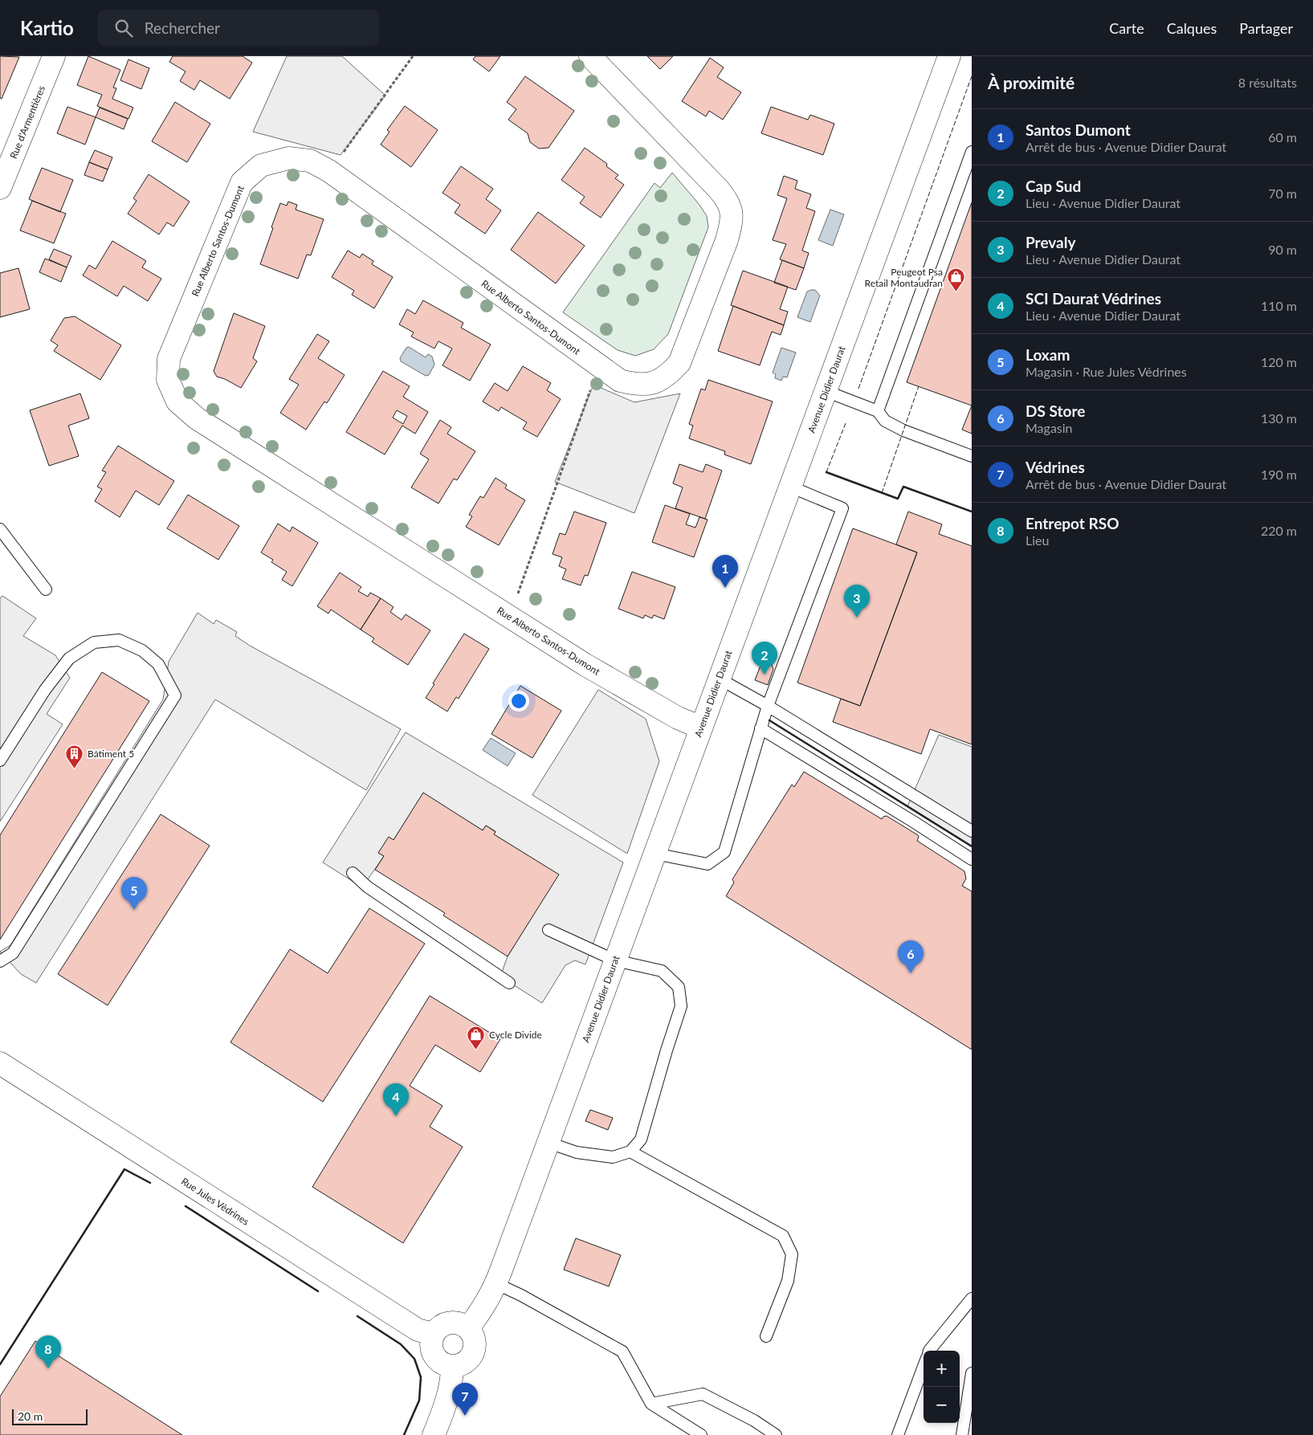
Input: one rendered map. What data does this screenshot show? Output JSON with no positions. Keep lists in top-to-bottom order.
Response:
{
  "streets": {
    "street": [
      "Rue d'Armentières",
      "Rue Alberto Santos-Dumont",
      "Avenue Didier Daurat",
      "Rue Jules Védrines"
    ]
  },
  "crossings": [
    ["Rue Alberto Santos-Dumont", "Avenue Didier Daurat"],
    ["Avenue Didier Daurat", "Rue Jules Védrines"]
  ],
  "places": {
    "shop": ["Peugeot Psa Retail Montaudran", "Cycle Divide"],
    "building": ["Bâtiment 5"]
  },
  "scale_bar": "20 m",
  "page": {
    "header": "Kartio",
    "search": "Rechercher",
    "nav": ["Carte", "Calques", "Partager"],
    "heading": ["À proximité", "8 résultats"],
    "list": [
      {
        "mark": "1",
        "name": "Santos Dumont",
        "note": "Arrêt de bus · Avenue Didier Daurat",
        "value": "60 m"
      },
      {
        "mark": "2",
        "name": "Cap Sud",
        "note": "Lieu · Avenue Didier Daurat",
        "value": "70 m"
      },
      {
        "mark": "3",
        "name": "Prevaly",
        "note": "Lieu · Avenue Didier Daurat",
        "value": "90 m"
      },
      {
        "mark": "4",
        "name": "SCI Daurat Védrines",
        "note": "Lieu · Avenue Didier Daurat",
        "value": "110 m"
      },
      {
        "mark": "5",
        "name": "Loxam",
        "note": "Magasin · Rue Jules Védrines",
        "value": "120 m"
      },
      {
        "mark": "6",
        "name": "DS Store",
        "note": "Magasin",
        "value": "130 m"
      },
      {
        "mark": "7",
        "name": "Védrines",
        "note": "Arrêt de bus · Avenue Didier Daurat",
        "value": "190 m"
      },
      {
        "mark": "8",
        "name": "Entrepot RSO",
        "note": "Lieu",
        "value": "220 m"
      }
    ],
    "pins": [
      "1",
      "3",
      "2",
      "5",
      "6",
      "4",
      "8",
      "7"
    ],
    "map_buttons": ["+", "−"],
    "scale": "20 m"
  }
}
